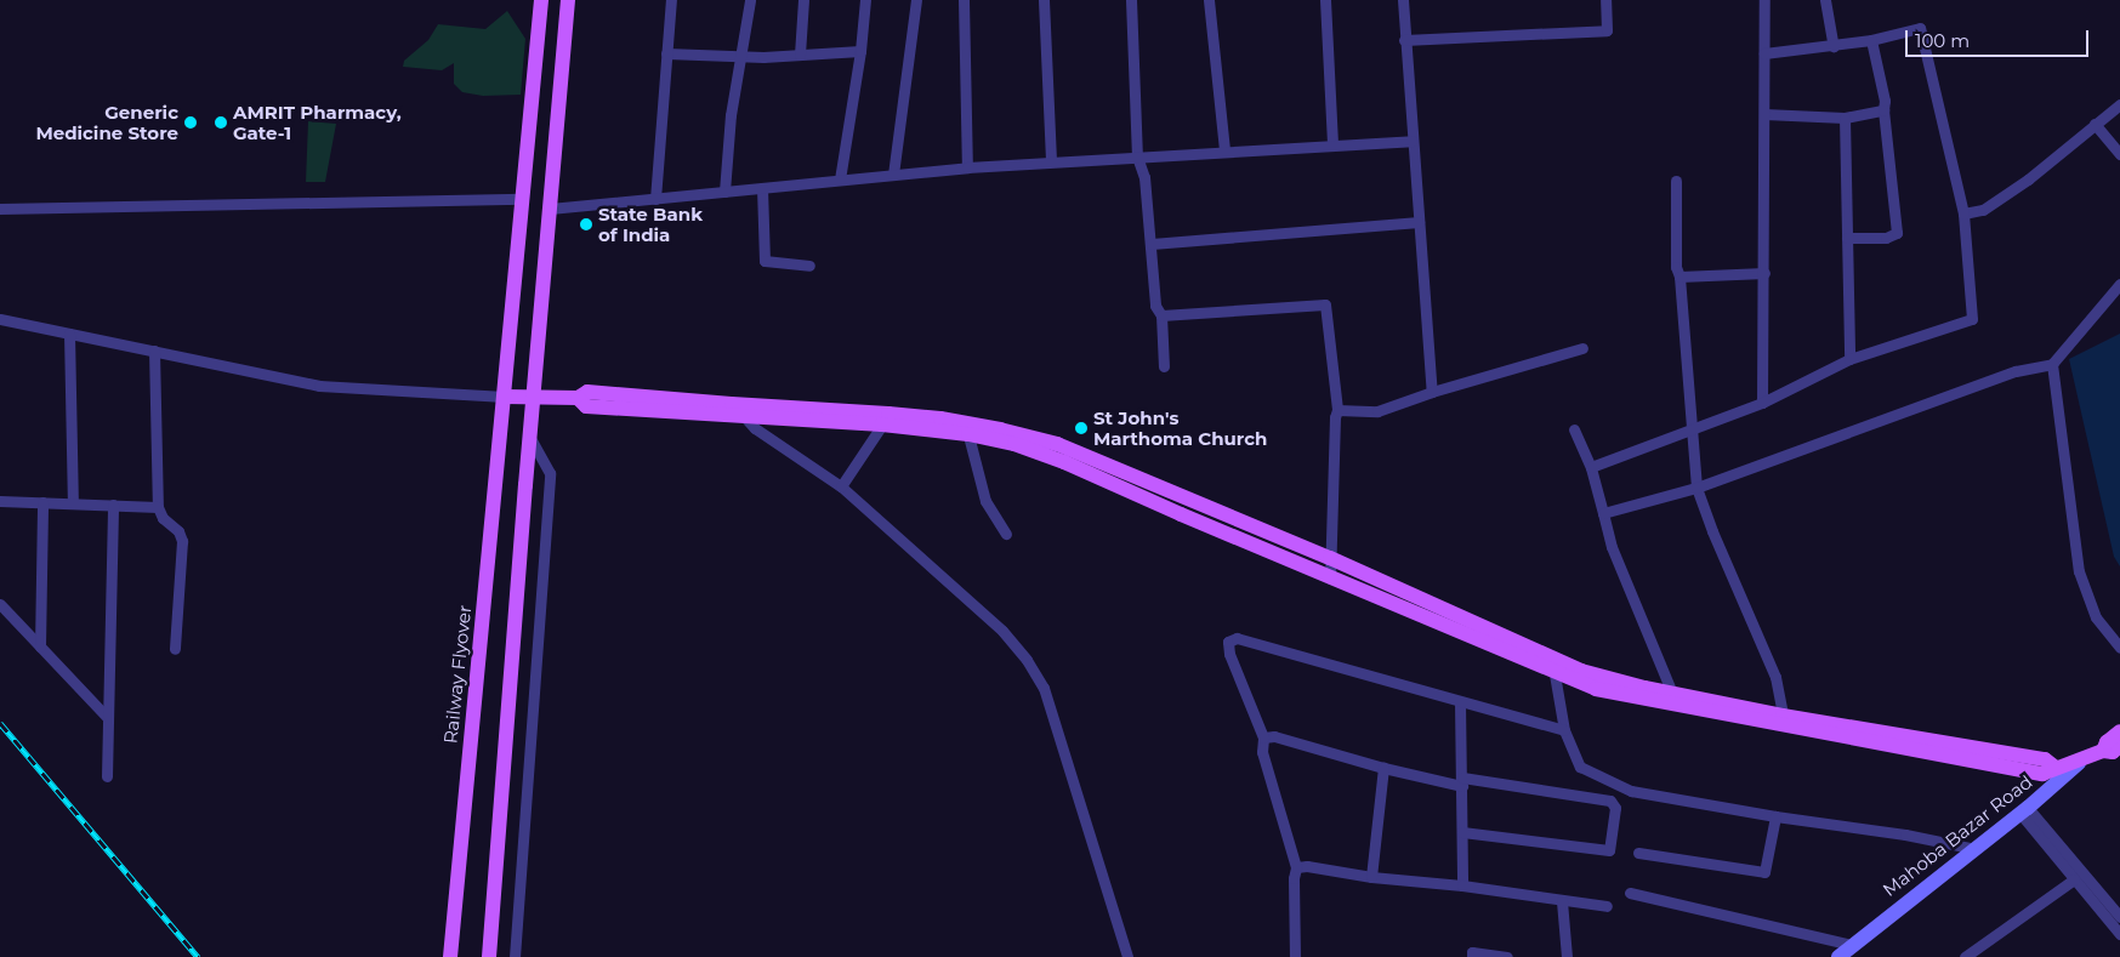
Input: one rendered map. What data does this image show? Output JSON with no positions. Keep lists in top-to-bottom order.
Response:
{
  "streets": {
    "main road": ["Railway Flyover", "Mahoba Bazar Road"]
  },
  "places": [
    "Generic Medicine Store",
    "AMRIT Pharmacy, Gate-1",
    "State Bank of India",
    "St John's Marthoma Church"
  ],
  "scale_bar": "100 m"
}
